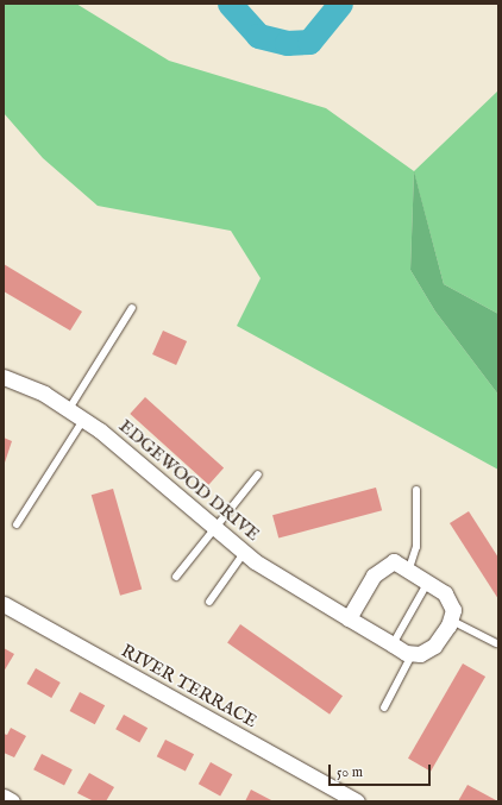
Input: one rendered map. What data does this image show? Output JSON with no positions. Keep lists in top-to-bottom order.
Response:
{
  "streets": {
    "street": ["EDGEWOOD DRIVE", "RIVER TERRACE"]
  },
  "scale_bar": "50 m"
}
